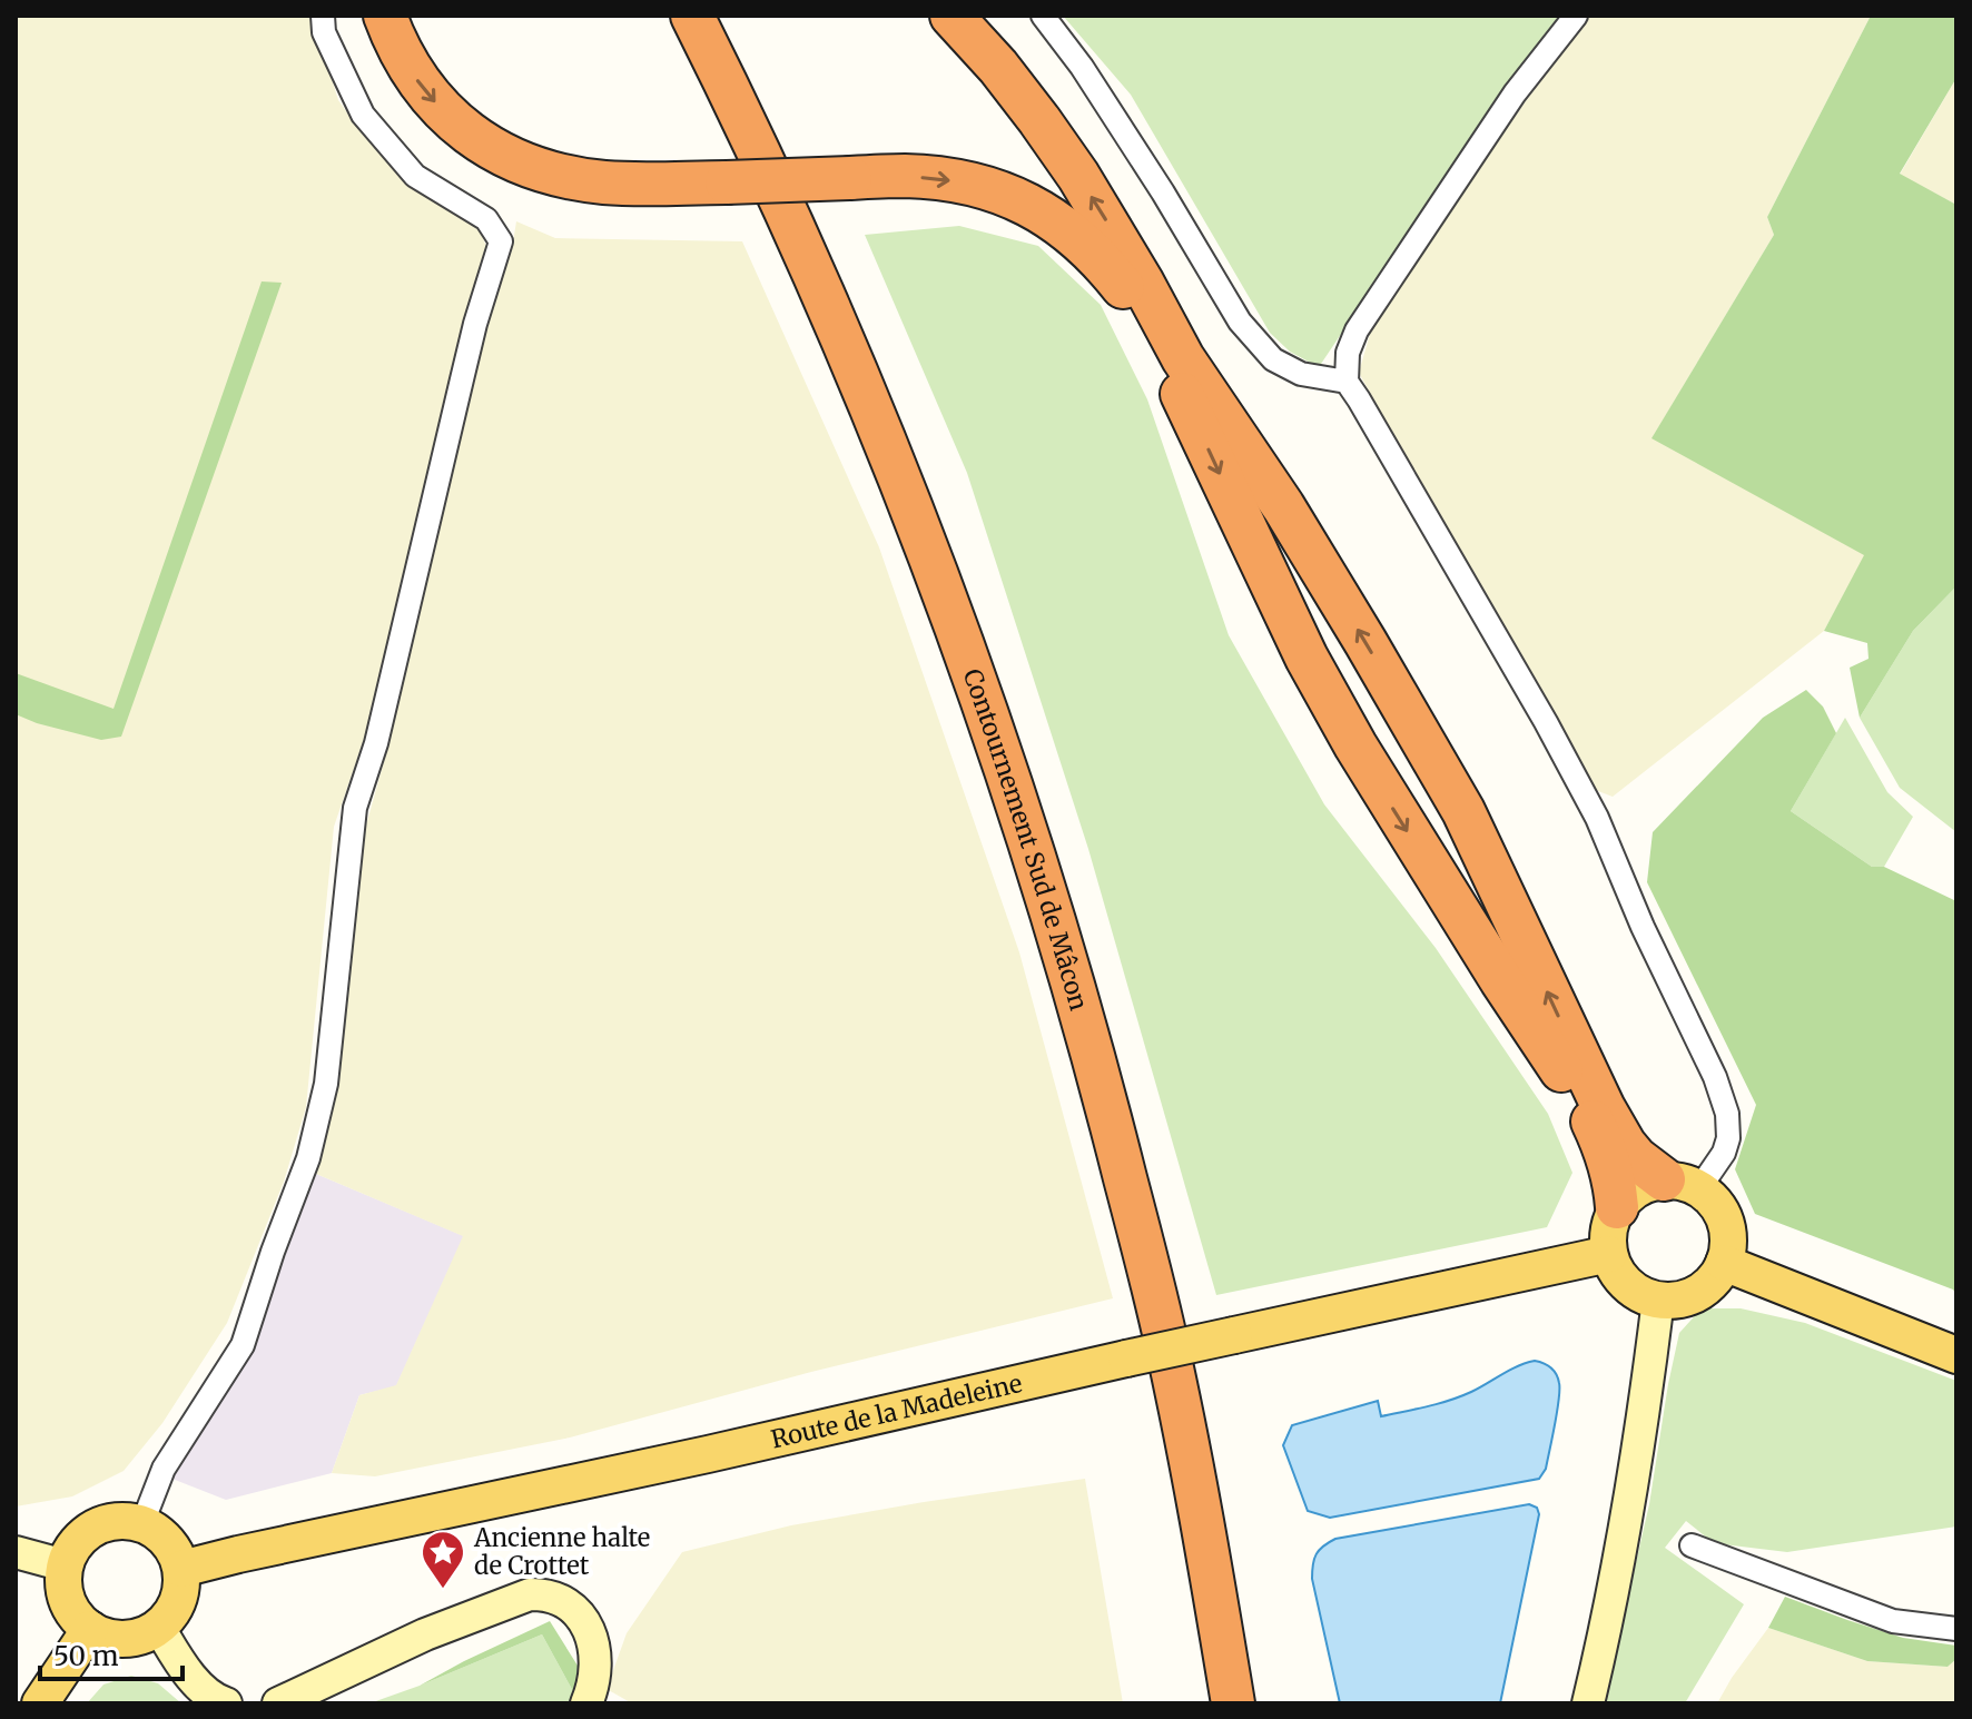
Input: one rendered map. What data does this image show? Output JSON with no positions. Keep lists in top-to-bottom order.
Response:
{
  "streets": {
    "highway": ["Contournement Sud de Mâcon"],
    "main road": ["Route de la Madeleine"]
  },
  "places": {
    "place": ["Ancienne halte de Crottet"]
  },
  "scale_bar": "50 m"
}
